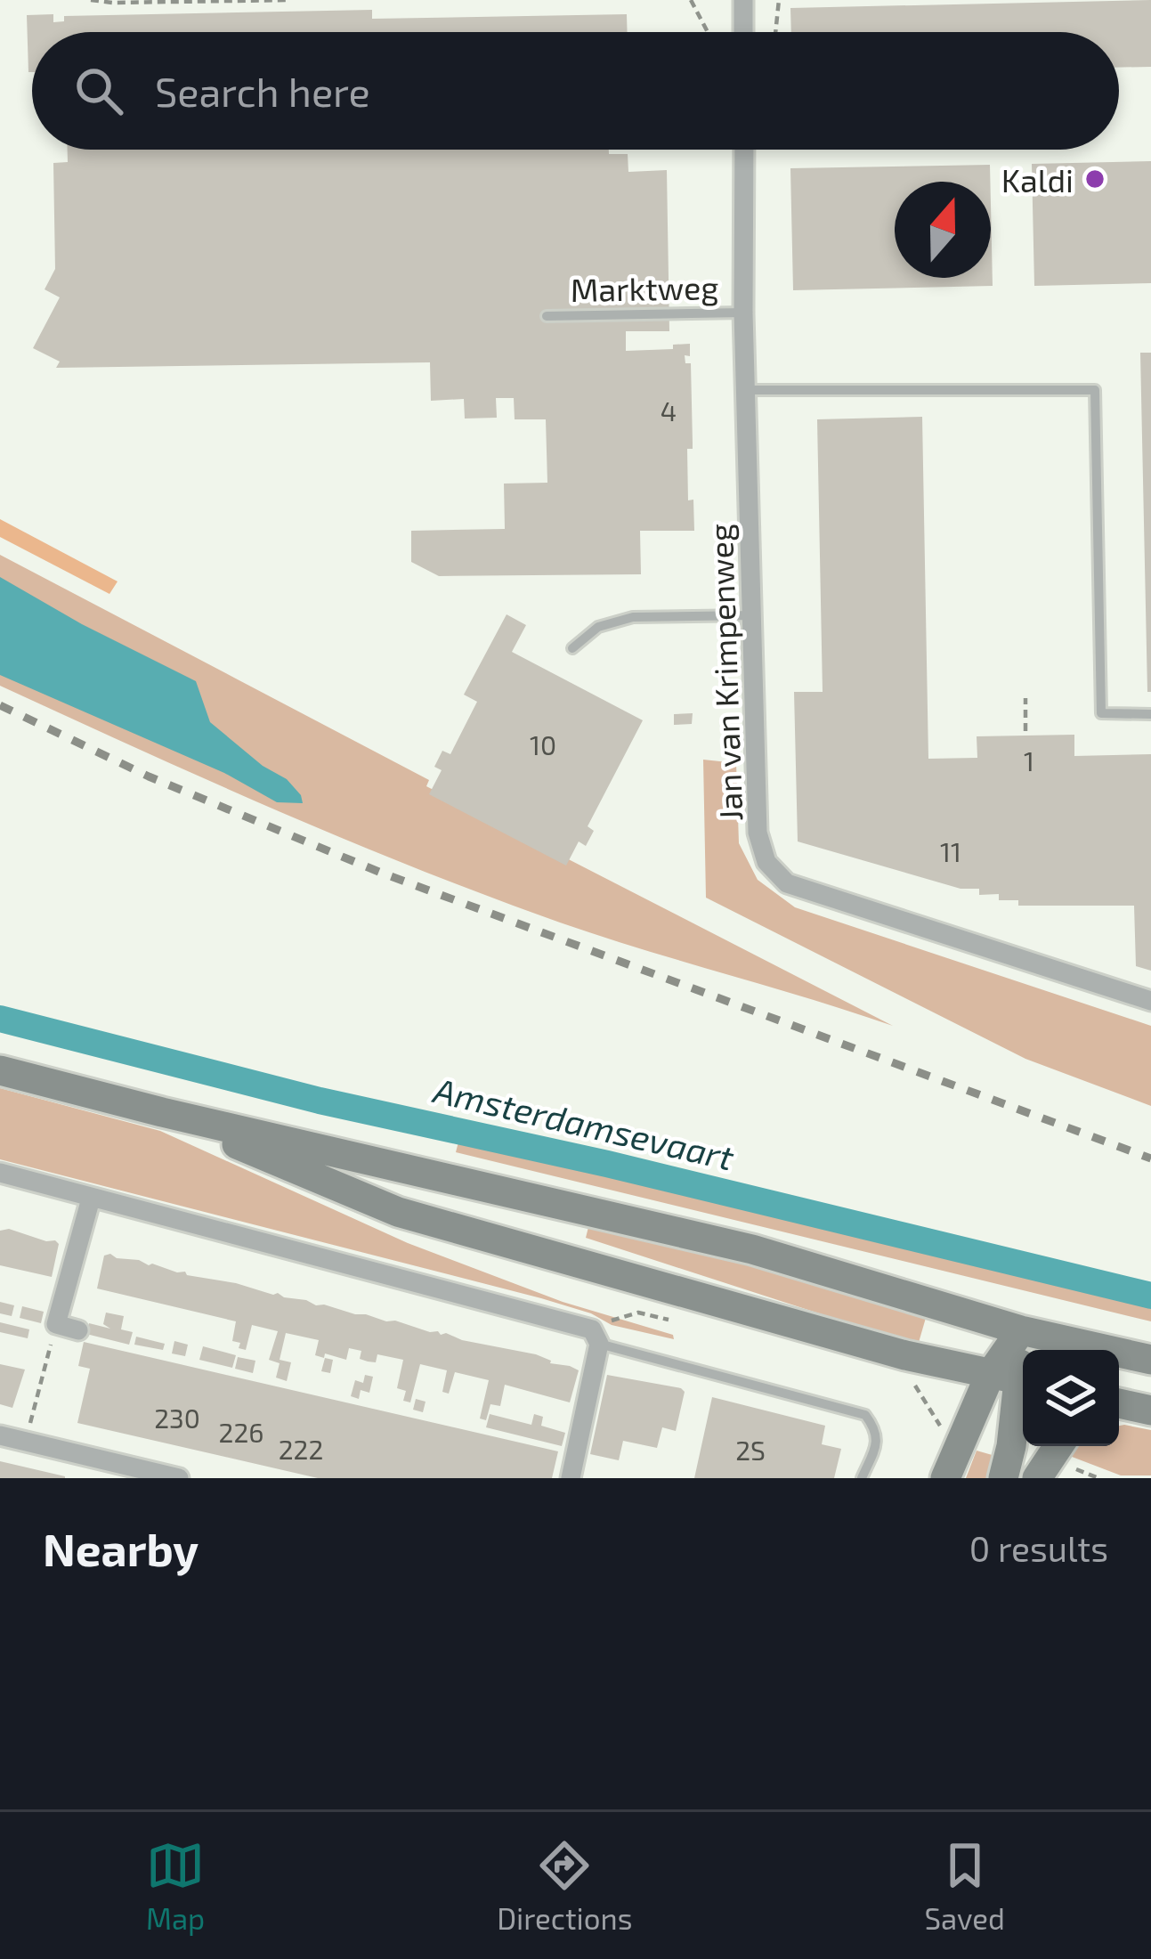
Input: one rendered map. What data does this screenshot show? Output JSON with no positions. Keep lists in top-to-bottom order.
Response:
{
  "streets": {
    "street": ["Jan van Krimpenweg"],
    "lane": ["Marktweg"]
  },
  "crossings": [
    ["Marktweg", "Jan van Krimpenweg"]
  ],
  "water": ["Amsterdamsevaart"],
  "places": ["Kaldi"],
  "house_numbers": [
    "4",
    "10",
    "1",
    "11",
    "230",
    "226",
    "222",
    "2S"
  ],
  "north": "top",
  "page": {
    "search": "Search here",
    "heading": ["Nearby", "0 results"],
    "nav": ["Map", "Directions", "Saved"]
  }
}
